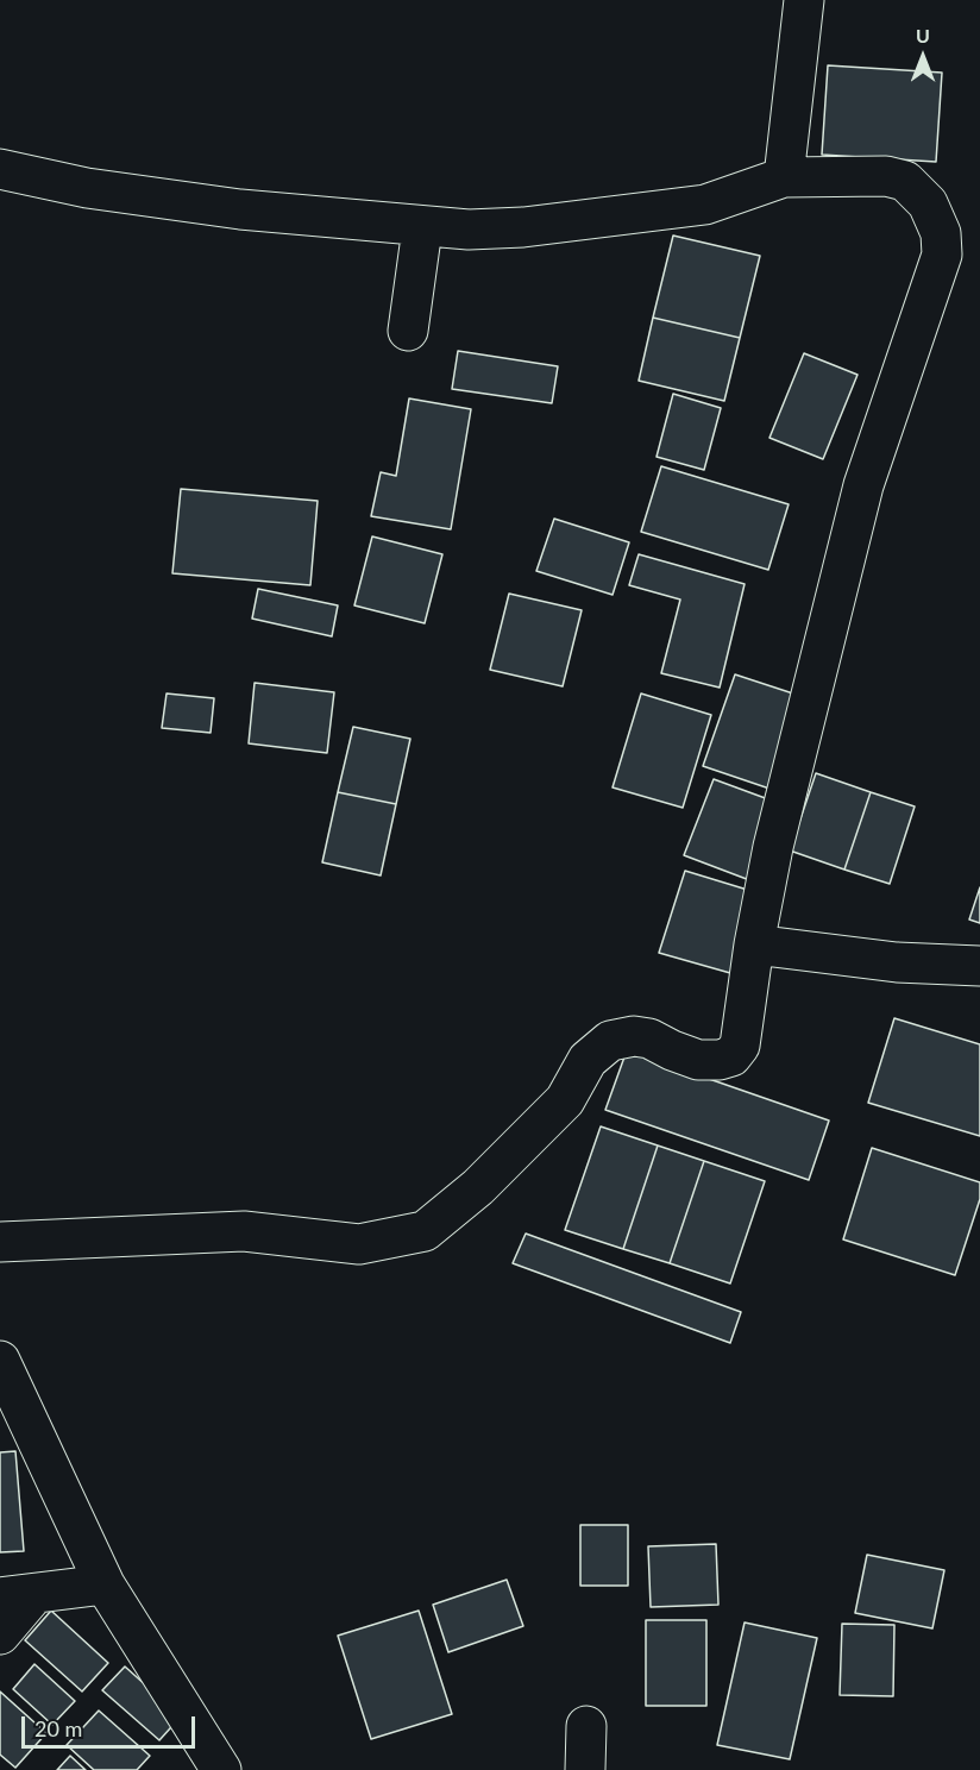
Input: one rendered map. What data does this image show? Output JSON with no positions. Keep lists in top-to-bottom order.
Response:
{
  "scale_bar": "20 m",
  "north": "top"
}
